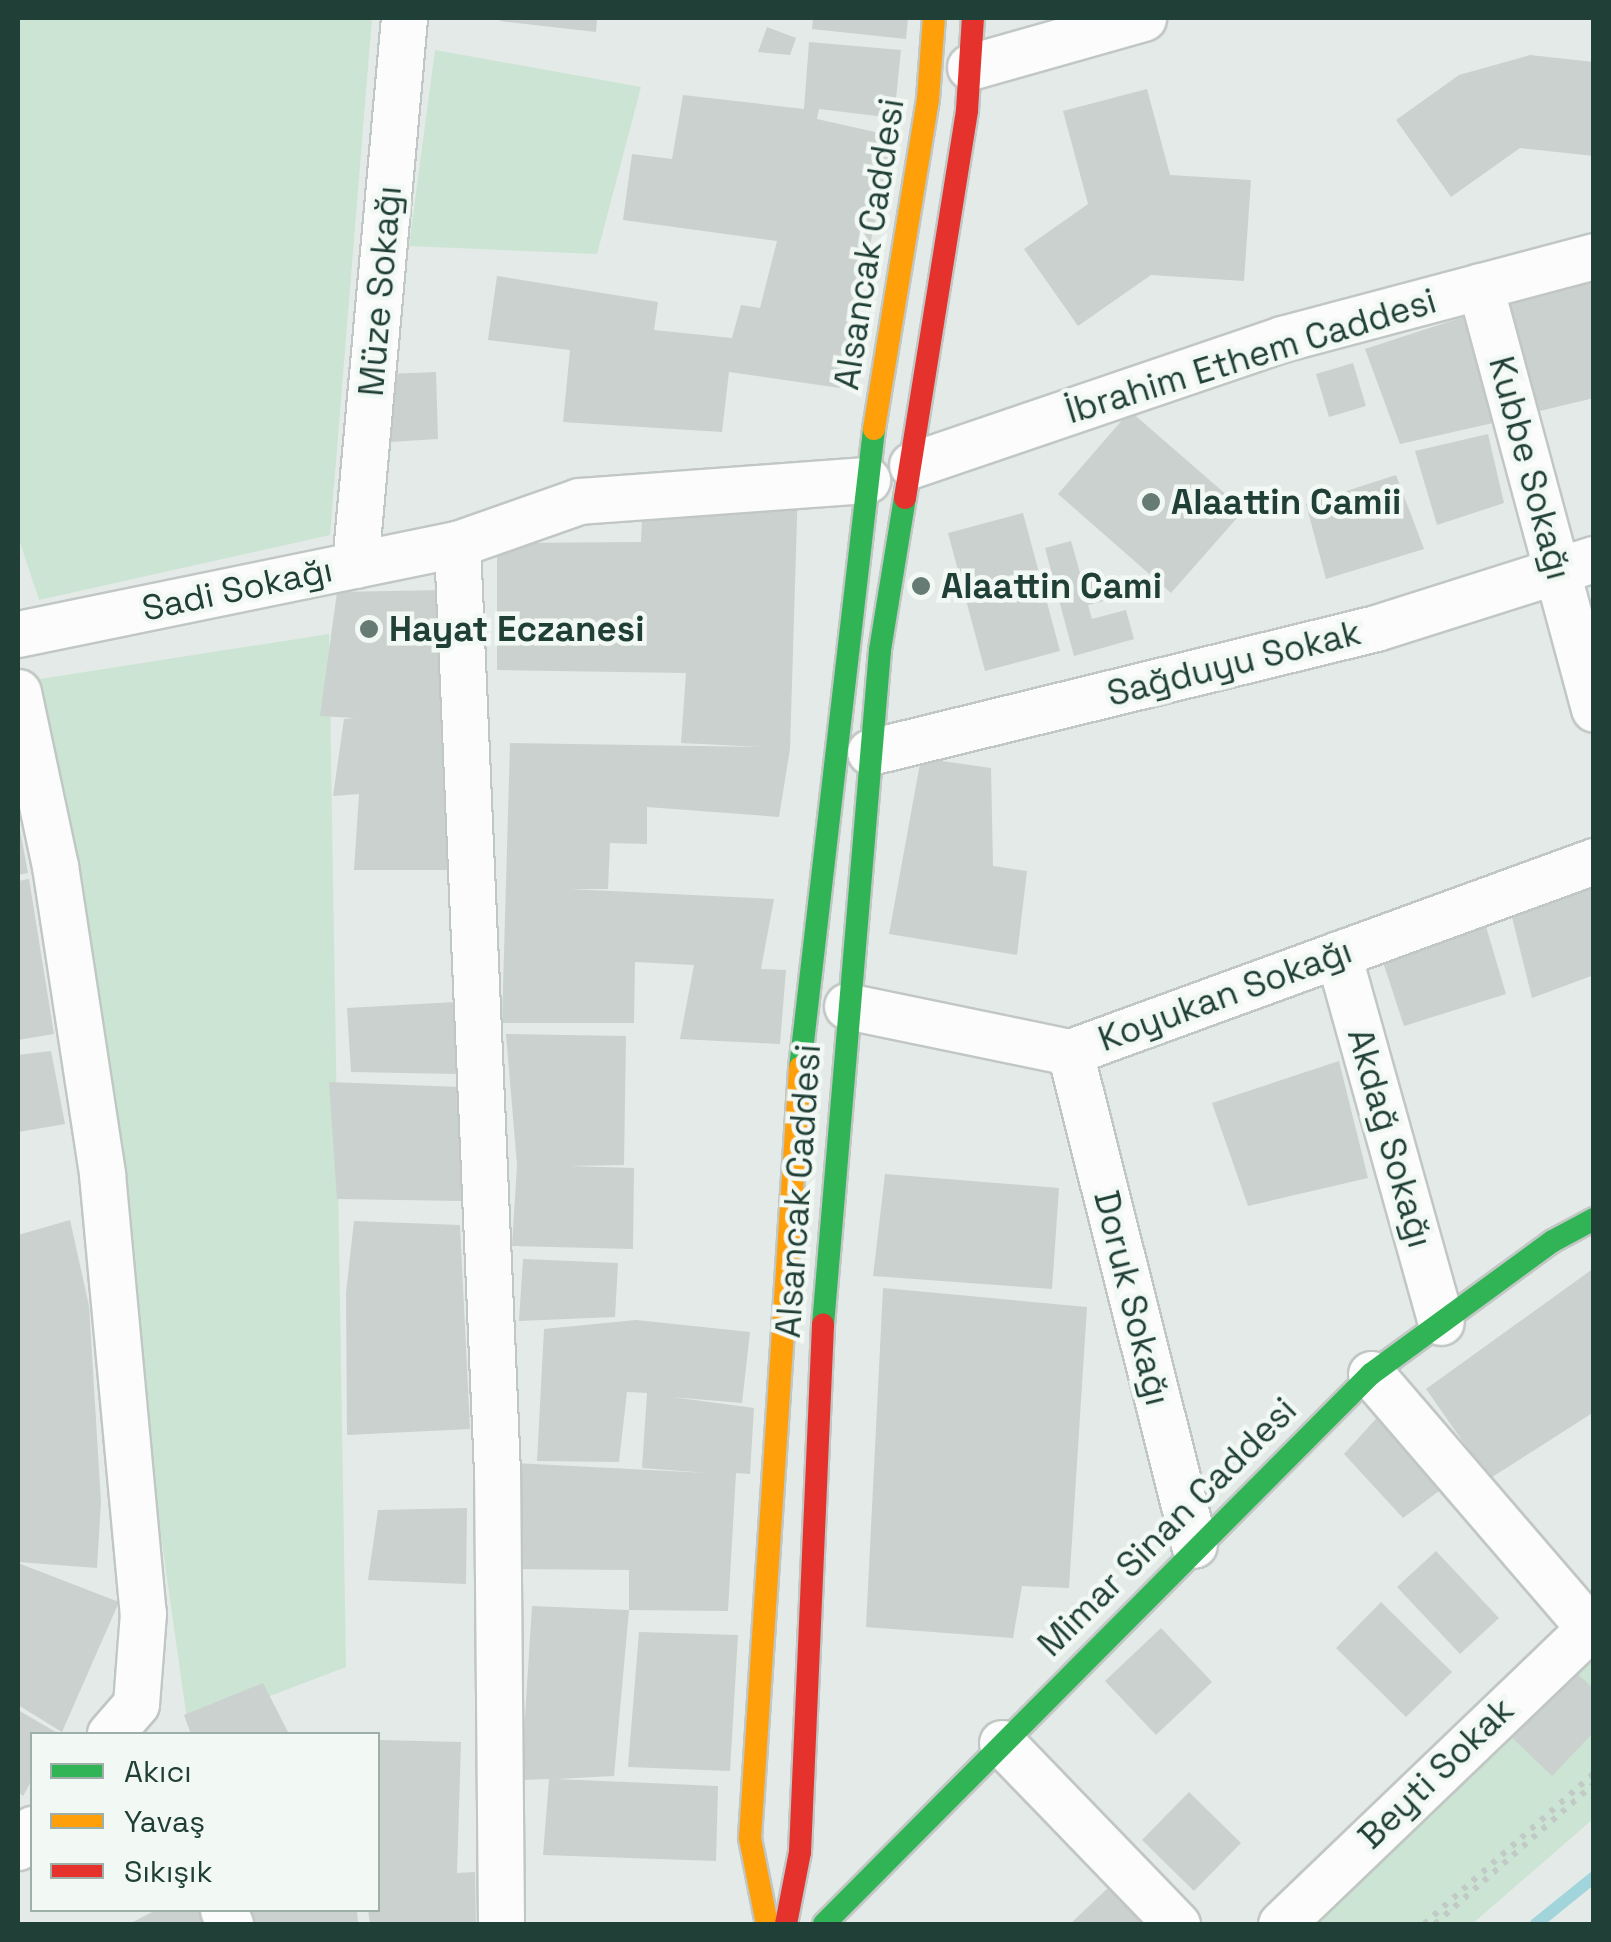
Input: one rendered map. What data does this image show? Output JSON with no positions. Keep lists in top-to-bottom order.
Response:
{
  "streets": {
    "street": [
      "Alsancak Caddesi",
      "Müze Sokağı",
      "İbrahim Ethem Caddesi",
      "Kubbe Sokağı",
      "Sadi Sokağı",
      "Sağduyu Sokak",
      "Koyukan Sokağı",
      "Akdağ Sokağı",
      "Doruk Sokağı",
      "Mimar Sinan Caddesi",
      "Beyti Sokak"
    ]
  },
  "crossings": [
    ["Alsancak Caddesi", "İbrahim Ethem Caddesi"],
    ["Alsancak Caddesi", "Sadi Sokağı"],
    ["Alsancak Caddesi", "Sağduyu Sokak"],
    ["Alsancak Caddesi", "Koyukan Sokağı"],
    ["Müze Sokağı", "Sadi Sokağı"],
    ["İbrahim Ethem Caddesi", "Kubbe Sokağı"],
    ["Kubbe Sokağı", "Sağduyu Sokak"],
    ["Koyukan Sokağı", "Akdağ Sokağı"],
    ["Koyukan Sokağı", "Doruk Sokağı"],
    ["Akdağ Sokağı", "Mimar Sinan Caddesi"],
    ["Doruk Sokağı", "Mimar Sinan Caddesi"]
  ],
  "places": ["Alaattin Camii", "Alaattin Cami", "Hayat Eczanesi"],
  "legend": ["Akıcı", "Yavaş", "Sıkışık"]
}
